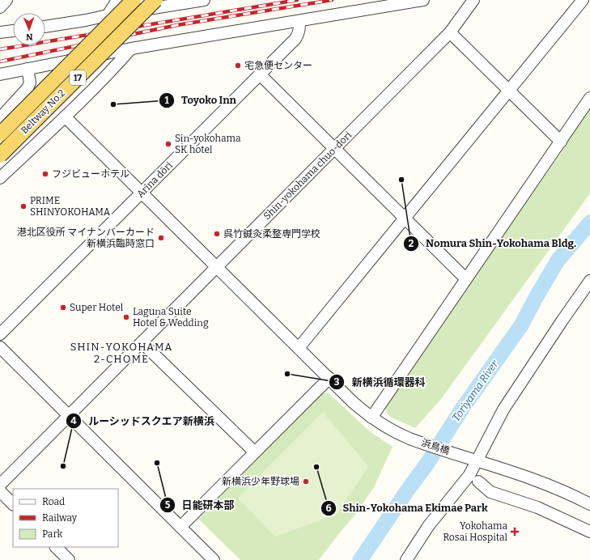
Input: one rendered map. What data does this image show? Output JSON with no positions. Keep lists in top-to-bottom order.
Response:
{
  "streets": {
    "main road": ["17", "Beltway No.2"],
    "street": ["Shin-yokohama chuo-dori", "Arīna dōri", "浜鳥橋"]
  },
  "crossings": [
    ["Shin-yokohama chuo-dori", "浜鳥橋"],
    ["Arīna dōri", "浜鳥橋"]
  ],
  "districts": ["SHIN-YOKOHAMA 2-CHOME"],
  "water": ["Toriyama River"],
  "places": {
    "other": [
      "宅急便センター",
      "Toyoko Inn",
      "Sin-yokohama SK hotel",
      "フジビューホテル",
      "Nomura Shin-Yokohama Bldg.",
      "PRIME SHINYOKOHAMA",
      "呉竹鍼灸柔整専門学校",
      "港北区役所 マイナンバーカード 新横浜臨時窓口",
      "Super Hotel",
      "Laguna Suite Hotel & Wedding",
      "新横浜循環器科",
      "日能研本部",
      "ルーシッドスクエア新横浜",
      "Shin-Yokohama Ekimae Park",
      "新横浜少年野球場"
    ],
    "health": ["Yokohama Rosai Hospital"]
  },
  "legend": ["Road", "Railway", "Park"],
  "north": "bottom"
}
